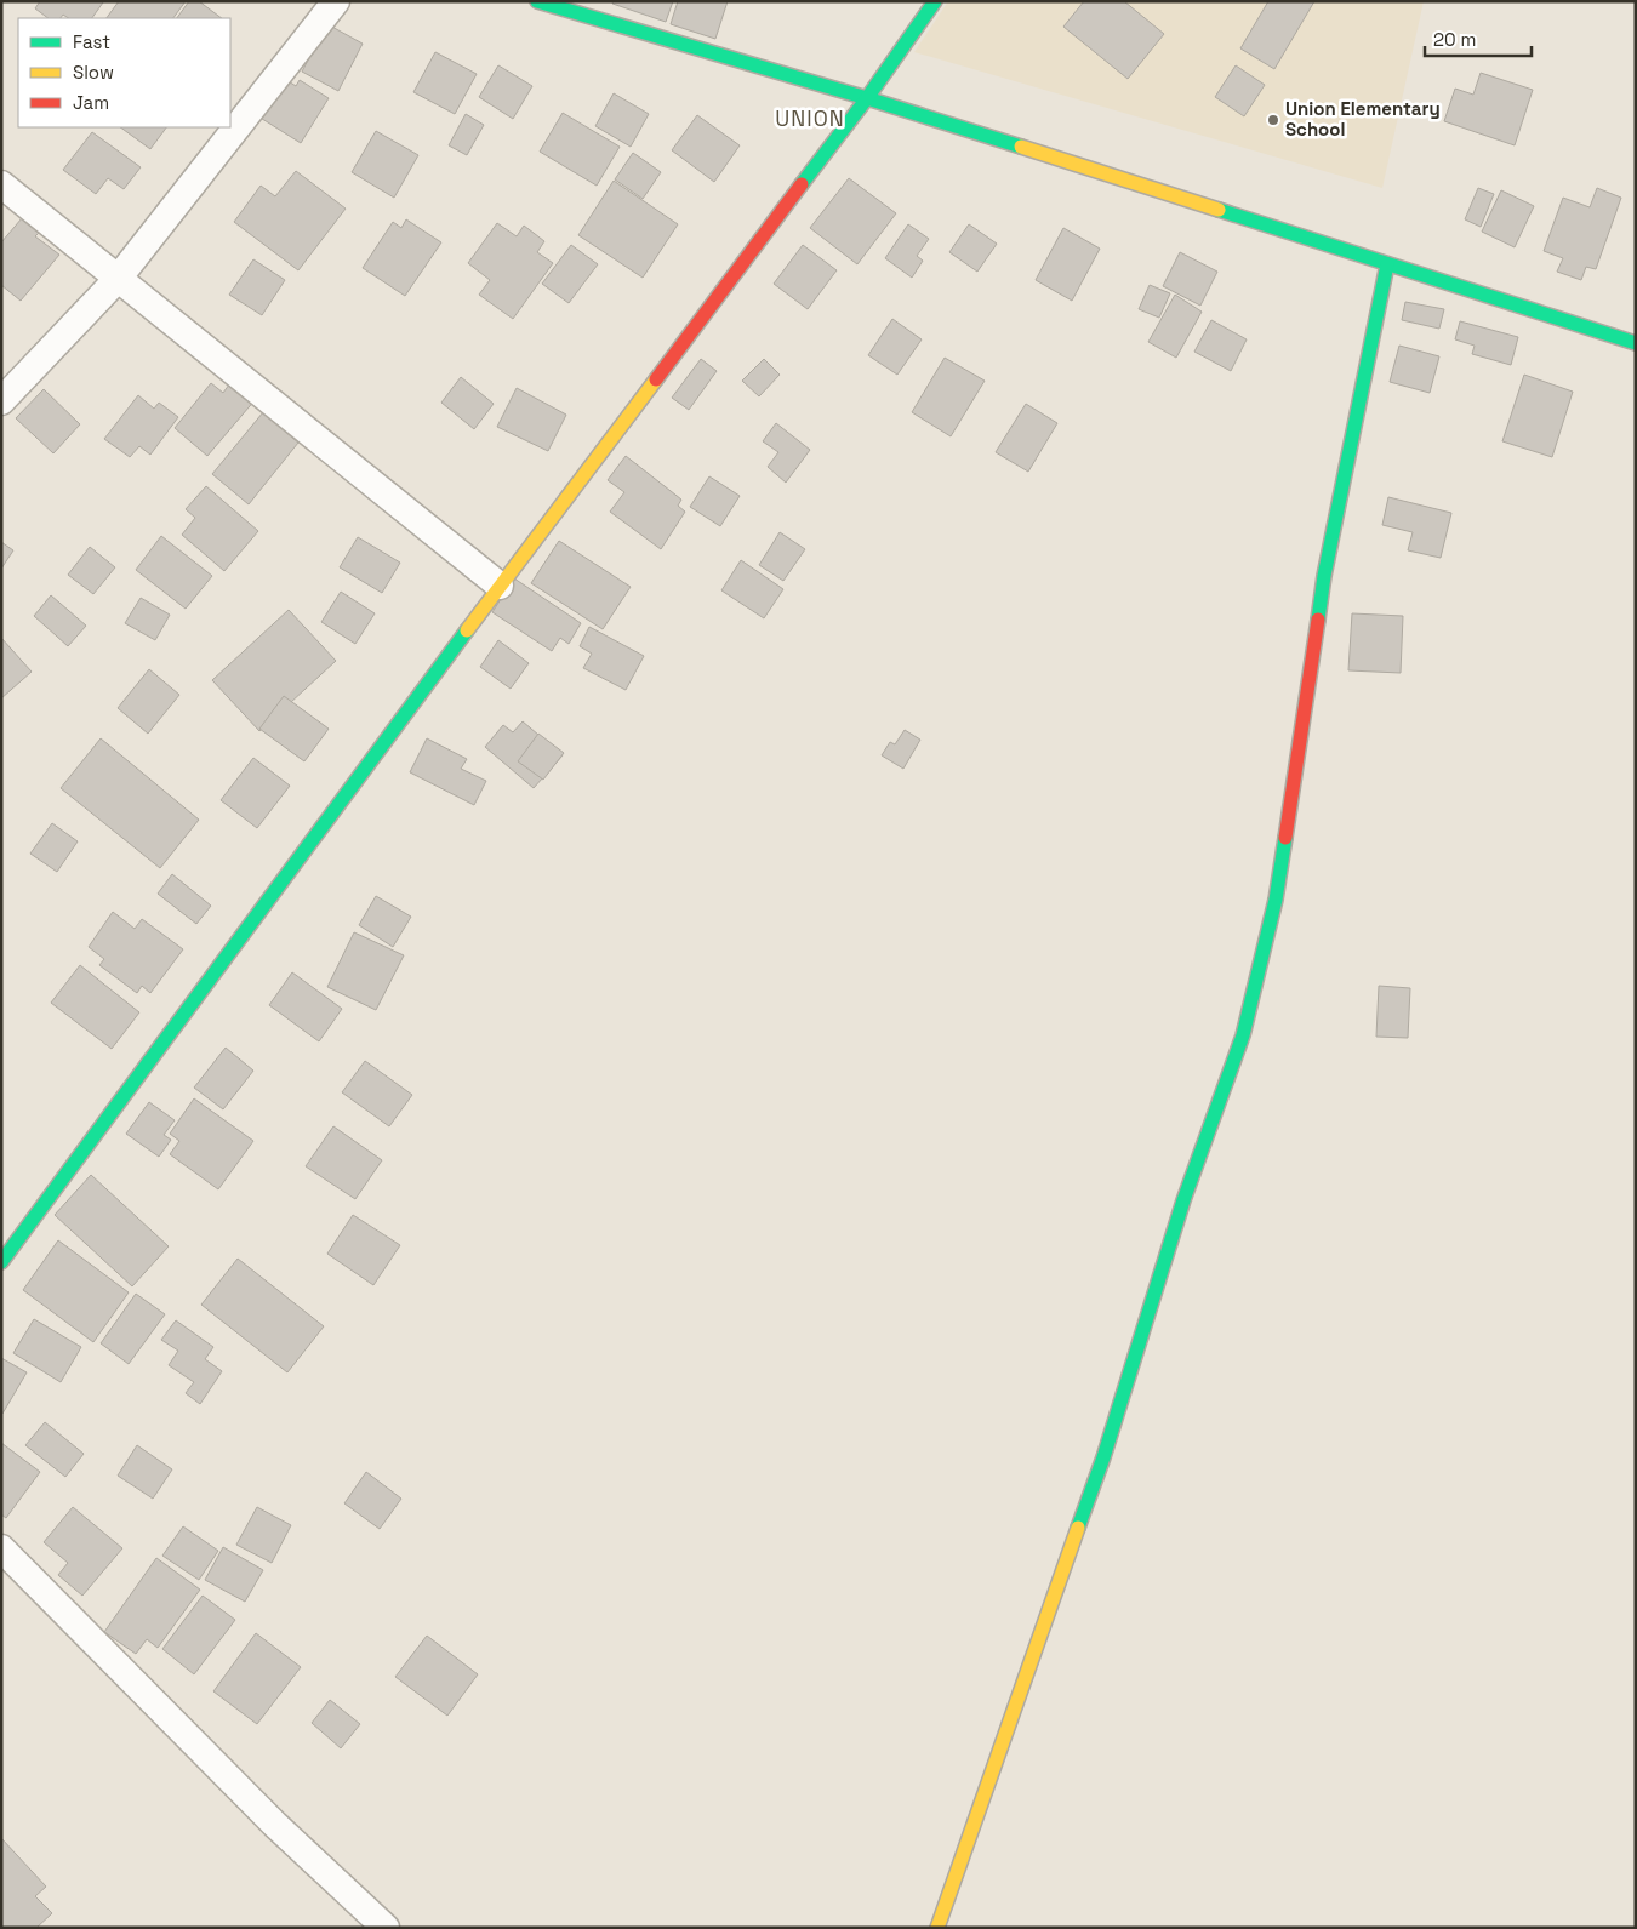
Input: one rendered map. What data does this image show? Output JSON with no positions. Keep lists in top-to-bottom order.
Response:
{
  "districts": ["UNION"],
  "places": ["Union Elementary School"],
  "legend": ["Fast", "Slow", "Jam"],
  "scale_bar": "20 m"
}
